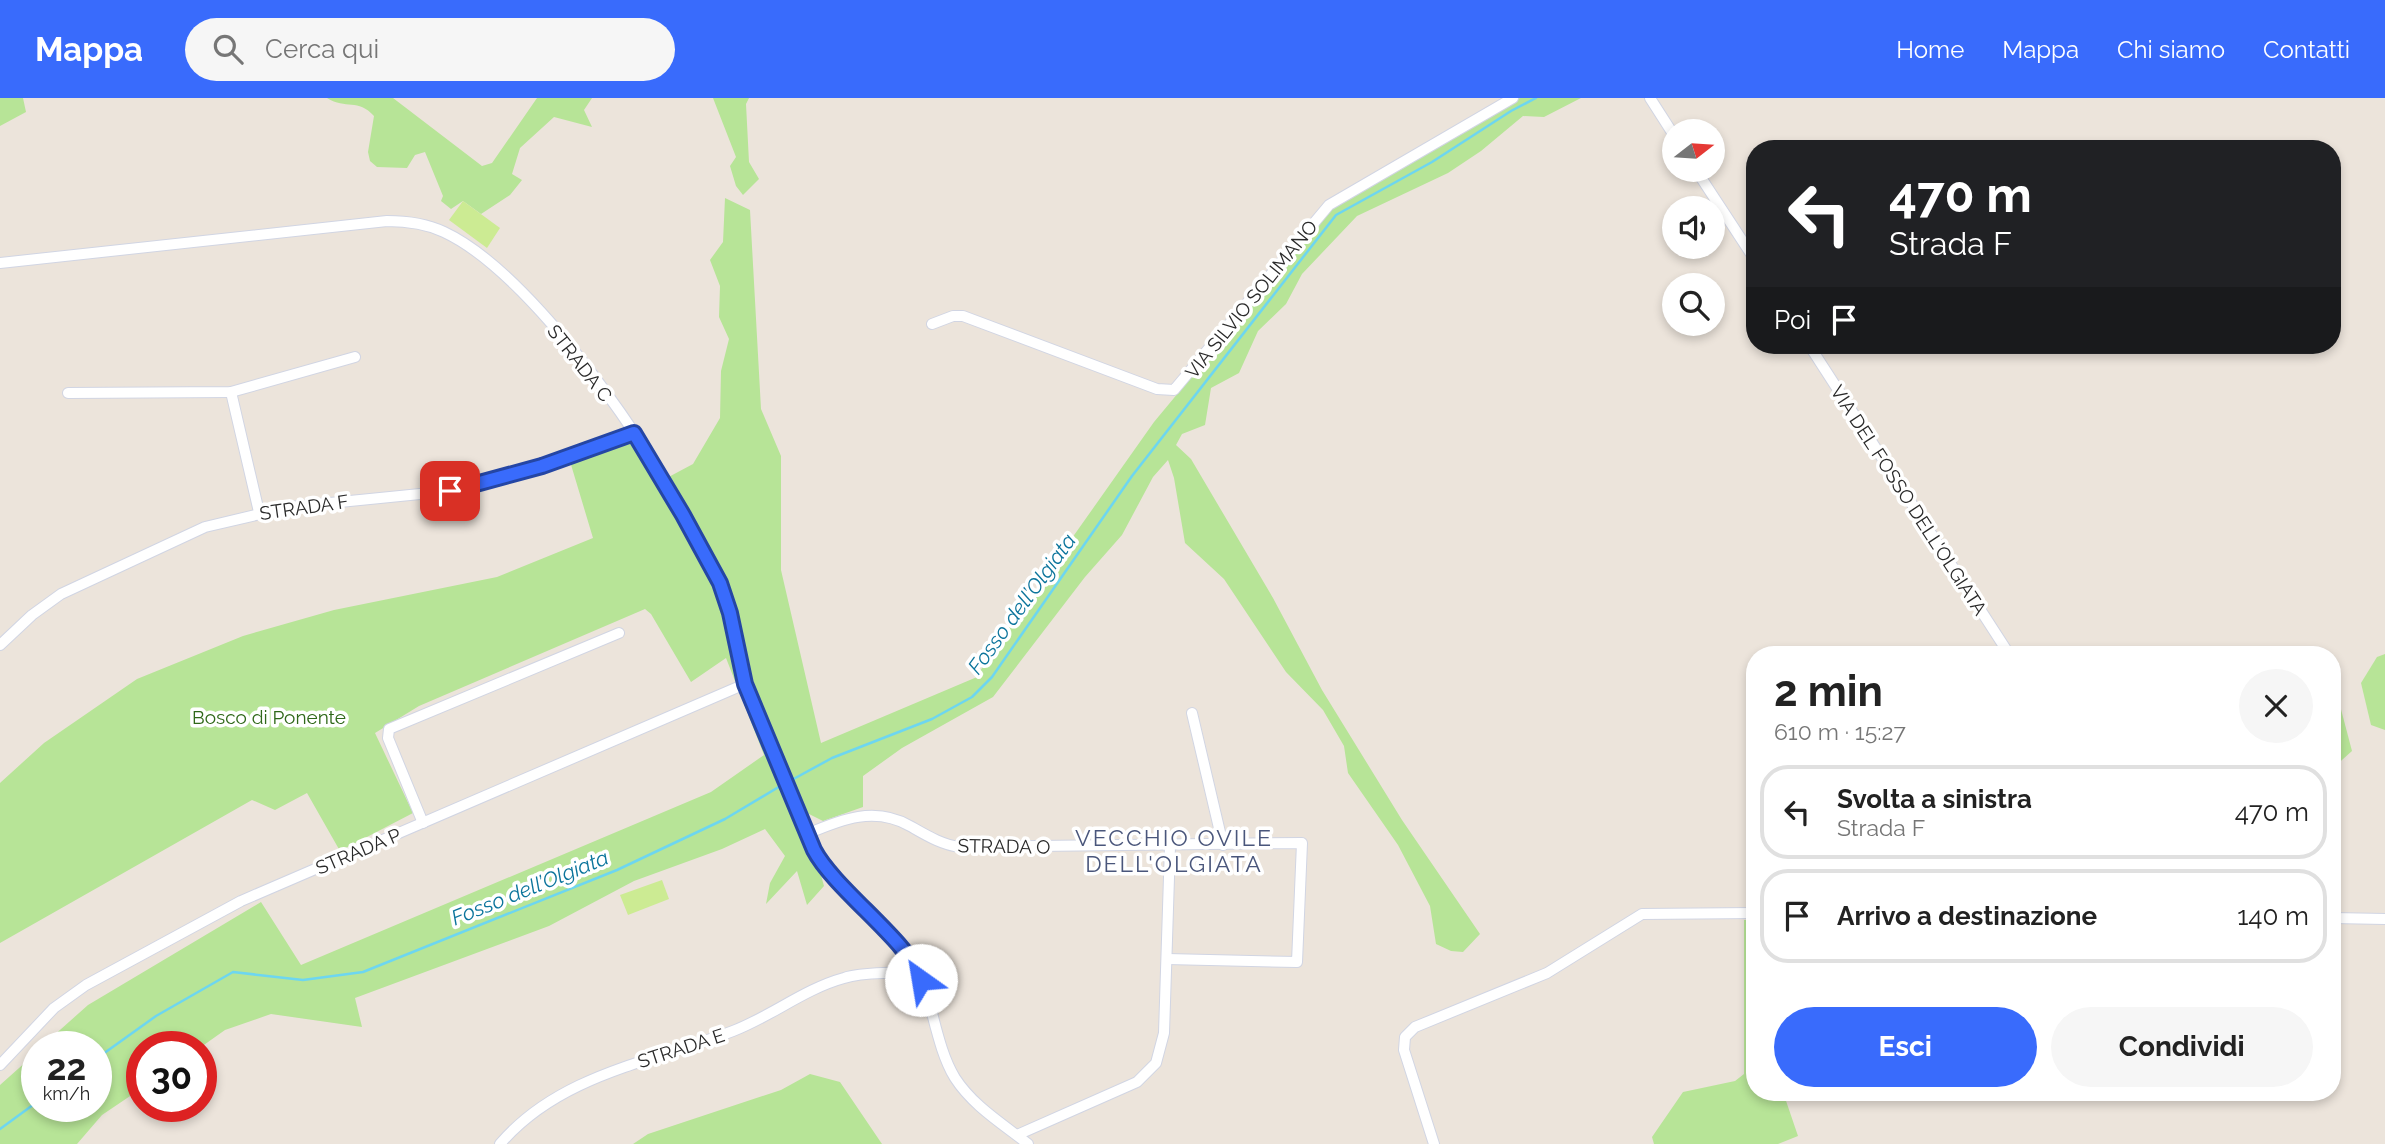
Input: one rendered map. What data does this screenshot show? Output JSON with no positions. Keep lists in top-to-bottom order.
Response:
{
  "streets": {
    "street": [
      "VIA SILVIO SOLIMANO",
      "STRADA C",
      "VIA DEL FOSSO DELL'OLGIATA",
      "STRADA F",
      "STRADA O",
      "STRADA P",
      "STRADA E"
    ]
  },
  "crossings": [
    ["STRADA C", "STRADA F"],
    ["STRADA C", "STRADA O"],
    ["STRADA C", "STRADA P"],
    ["STRADA C", "STRADA E"]
  ],
  "districts": ["VECCHIO OVILE DELL'OLGIATA"],
  "water": ["Fosso dell’Olgiata"],
  "parks": ["Bosco di Ponente"],
  "north": "right",
  "page": {
    "header": "Mappa",
    "search": "Cerca qui",
    "nav": [
      "Home",
      "Mappa",
      "Chi siamo",
      "Contatti"
    ],
    "turn": ["470 m", "Strada F"],
    "then": "Poi",
    "heading": ["2 min", "610 m · 15:27"],
    "list": [
      {
        "name": "Svolta a sinistra",
        "note": "Strada F",
        "value": "470 m"
      },
      {
        "name": "Arrivo a destinazione",
        "value": "140 m"
      }
    ],
    "buttons": ["Esci", "Condividi"],
    "speed": "22 km/h",
    "limit": "30"
  }
}
